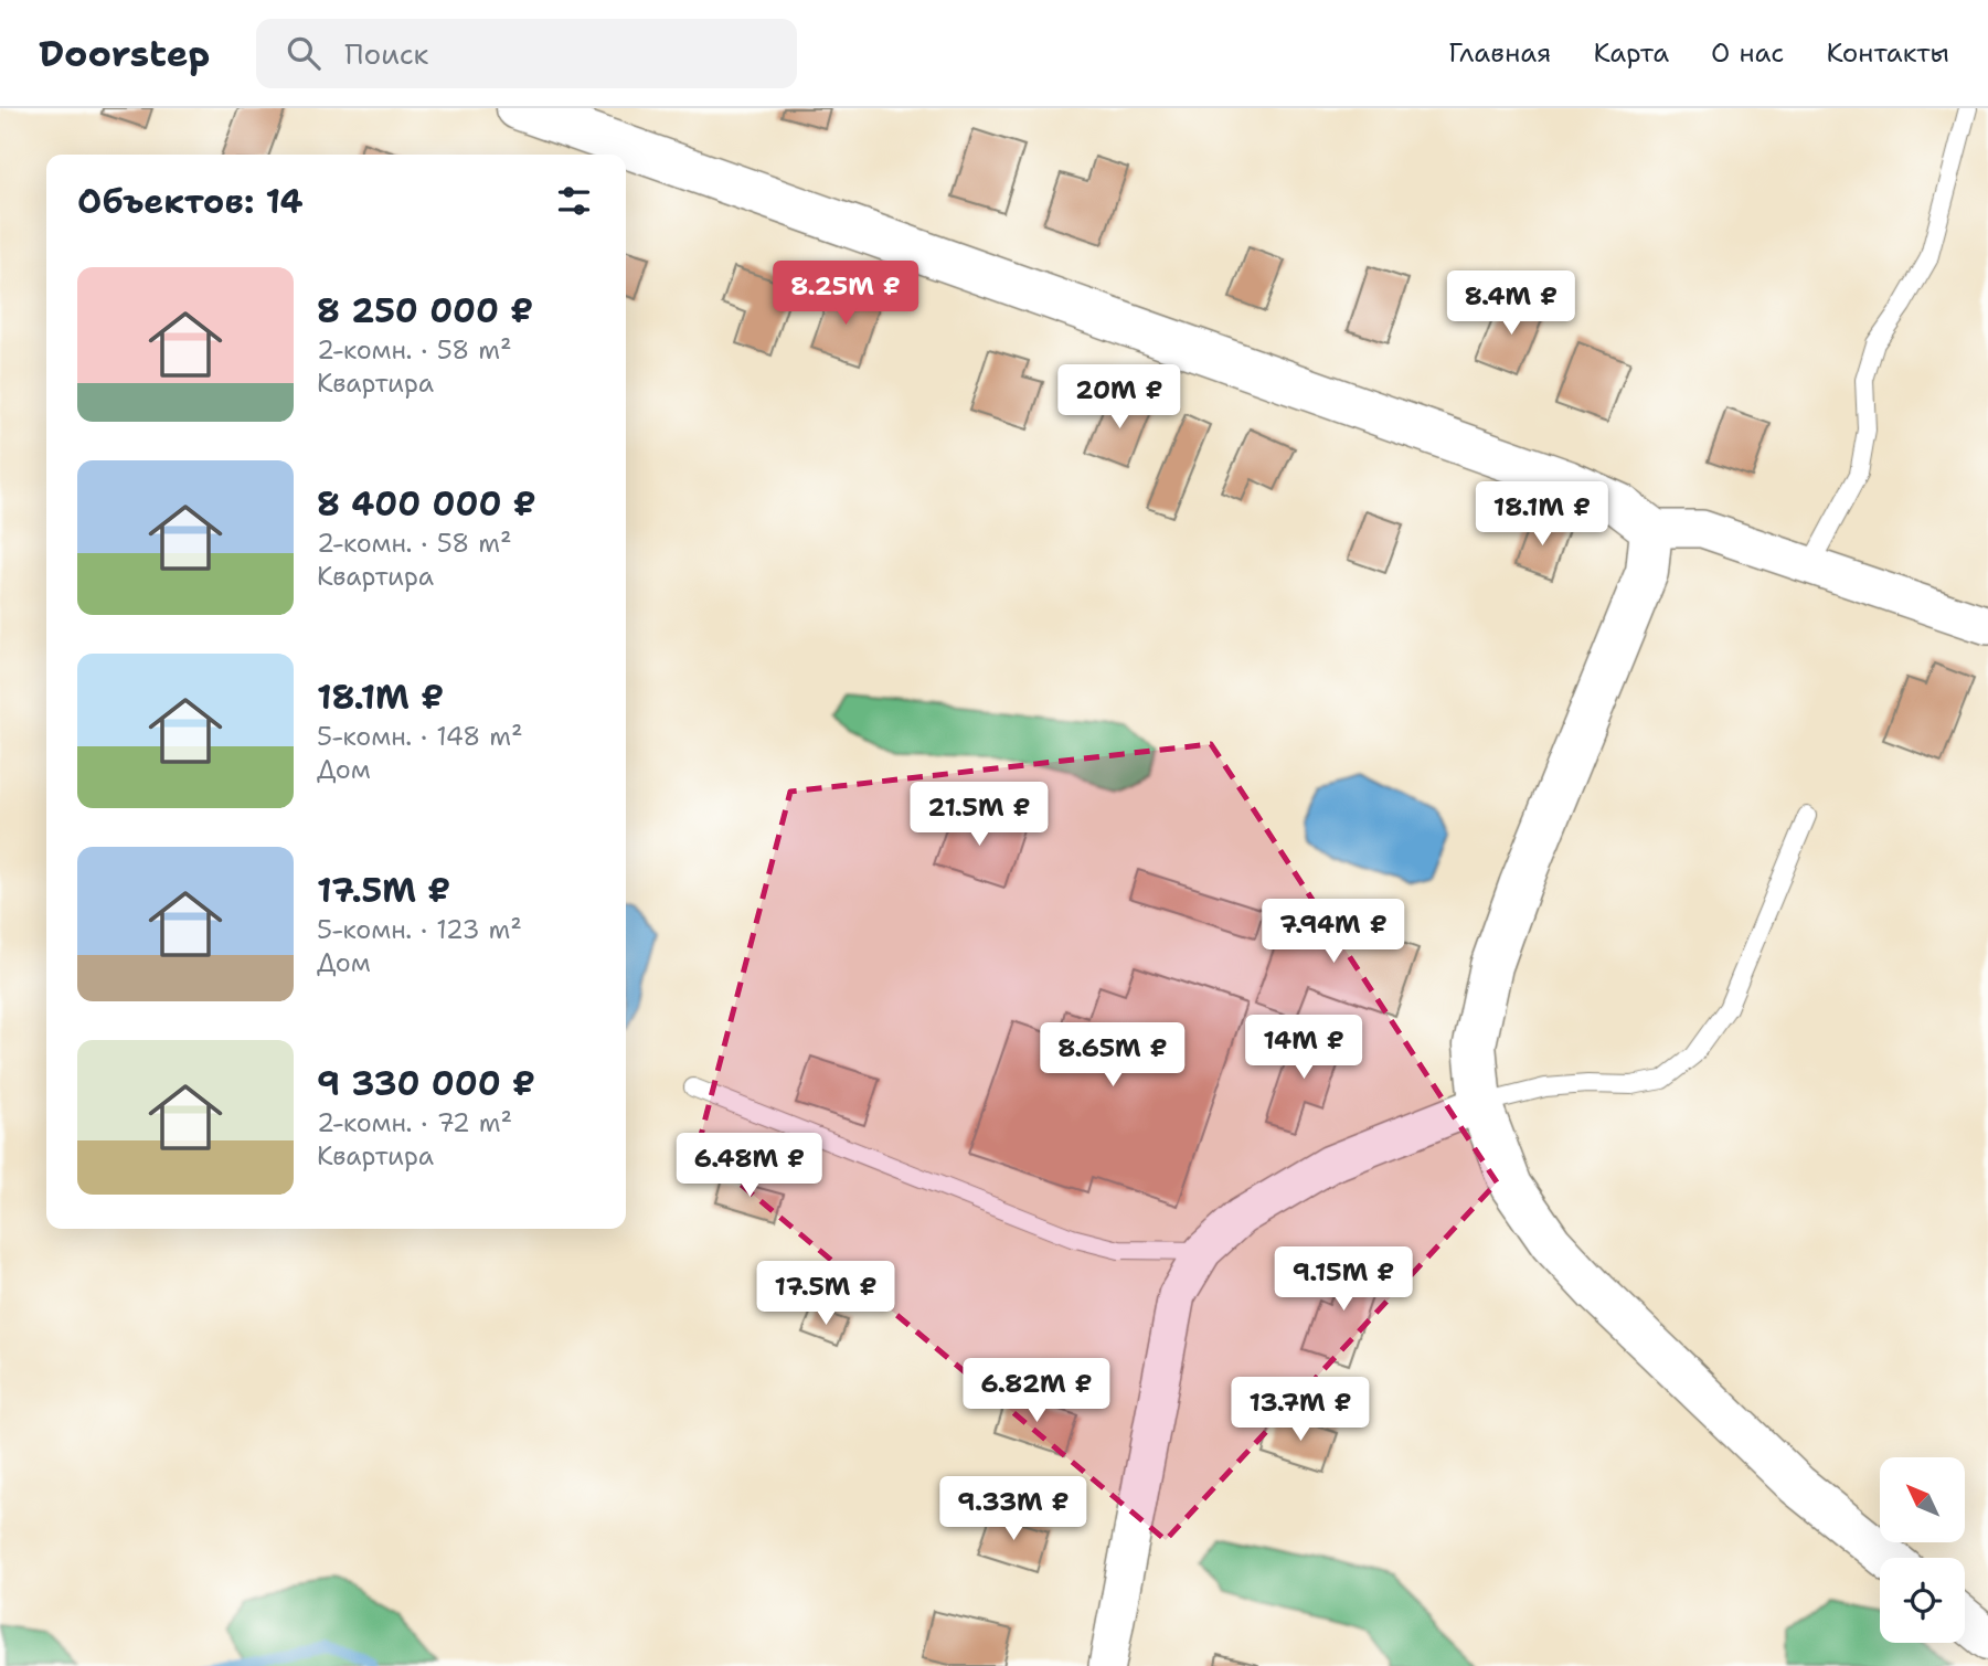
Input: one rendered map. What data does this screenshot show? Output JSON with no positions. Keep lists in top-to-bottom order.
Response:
{
  "north": "top left",
  "page": {
    "header": "Doorstep",
    "search": "Поиск",
    "nav": [
      "Главная",
      "Карта",
      "О нас",
      "Контакты"
    ],
    "heading": "Объектов: 14",
    "list": [
      {
        "name": "8 250 000 ₽",
        "note": "2-комн. · 58 m² · Квартира"
      },
      {
        "name": "8 400 000 ₽",
        "note": "2-комн. · 58 m² · Квартира"
      },
      {
        "name": "18.1M ₽",
        "note": "5-комн. · 148 m² · Дом"
      },
      {
        "name": "17.5M ₽",
        "note": "5-комн. · 123 m² · Дом"
      },
      {
        "name": "9 330 000 ₽",
        "note": "2-комн. · 72 m² · Квартира"
      }
    ],
    "price": [
      "8.25M ₽",
      "8.4M ₽",
      "20M ₽",
      "18.1M ₽",
      "21.5M ₽",
      "7.94M ₽",
      "14M ₽",
      "8.65M ₽",
      "6.48M ₽",
      "9.15M ₽",
      "17.5M ₽",
      "6.82M ₽",
      "13.7M ₽",
      "9.33M ₽"
    ]
  }
}
